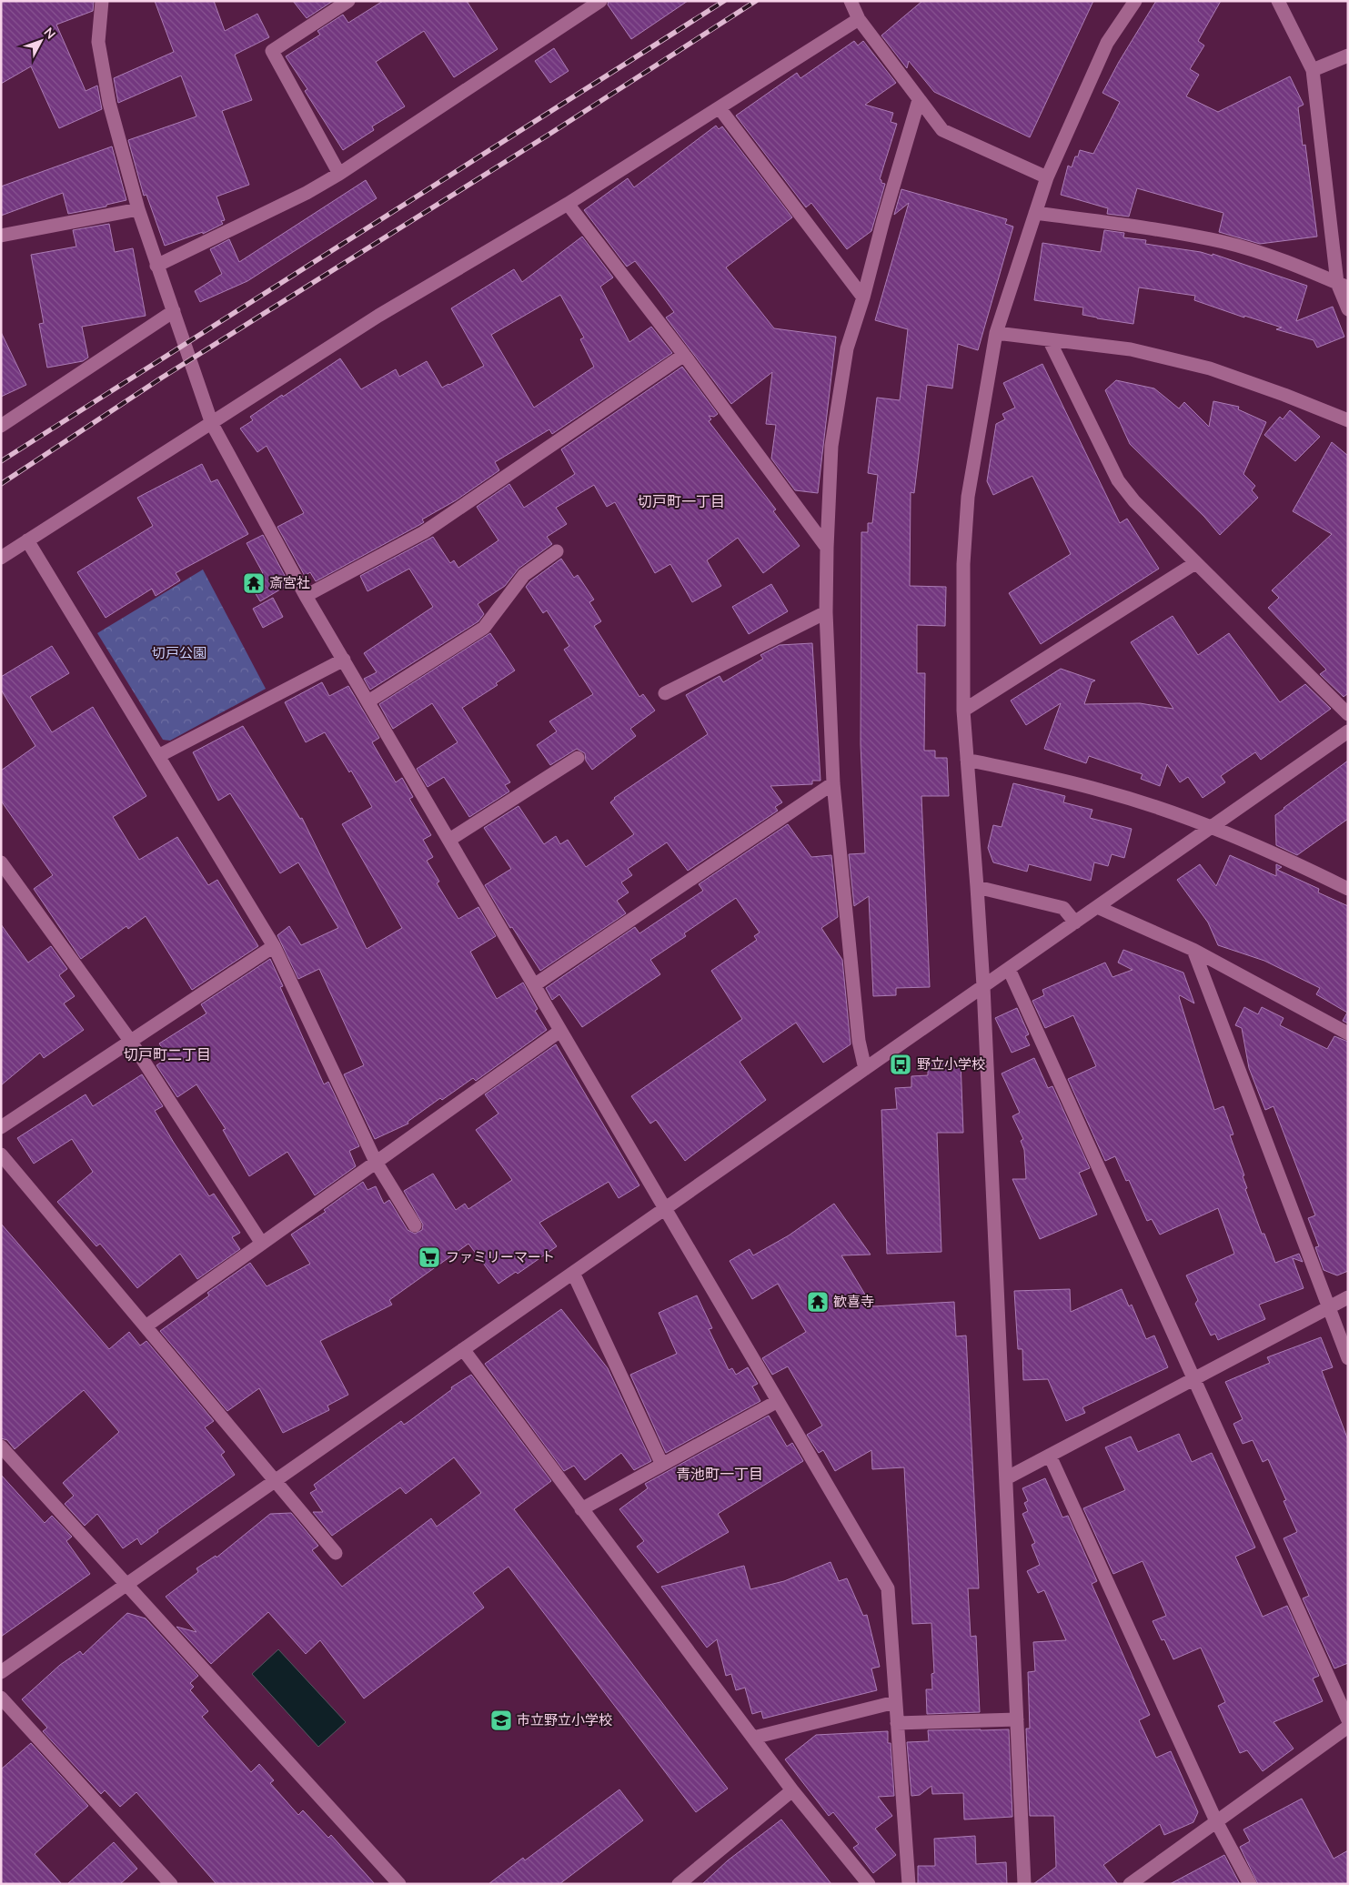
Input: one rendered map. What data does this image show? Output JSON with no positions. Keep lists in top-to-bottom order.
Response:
{
  "districts": ["切戸町一丁目", "切戸町二丁目", "青池町一丁目"],
  "parks": ["切戸公園"],
  "places": {
    "temple": ["斎宮社", "歓喜寺"],
    "bus stop": ["野立小学校"],
    "supermarket": ["ファミリーマート"],
    "school or university": ["市立野立小学校"]
  },
  "north": "top right"
}
